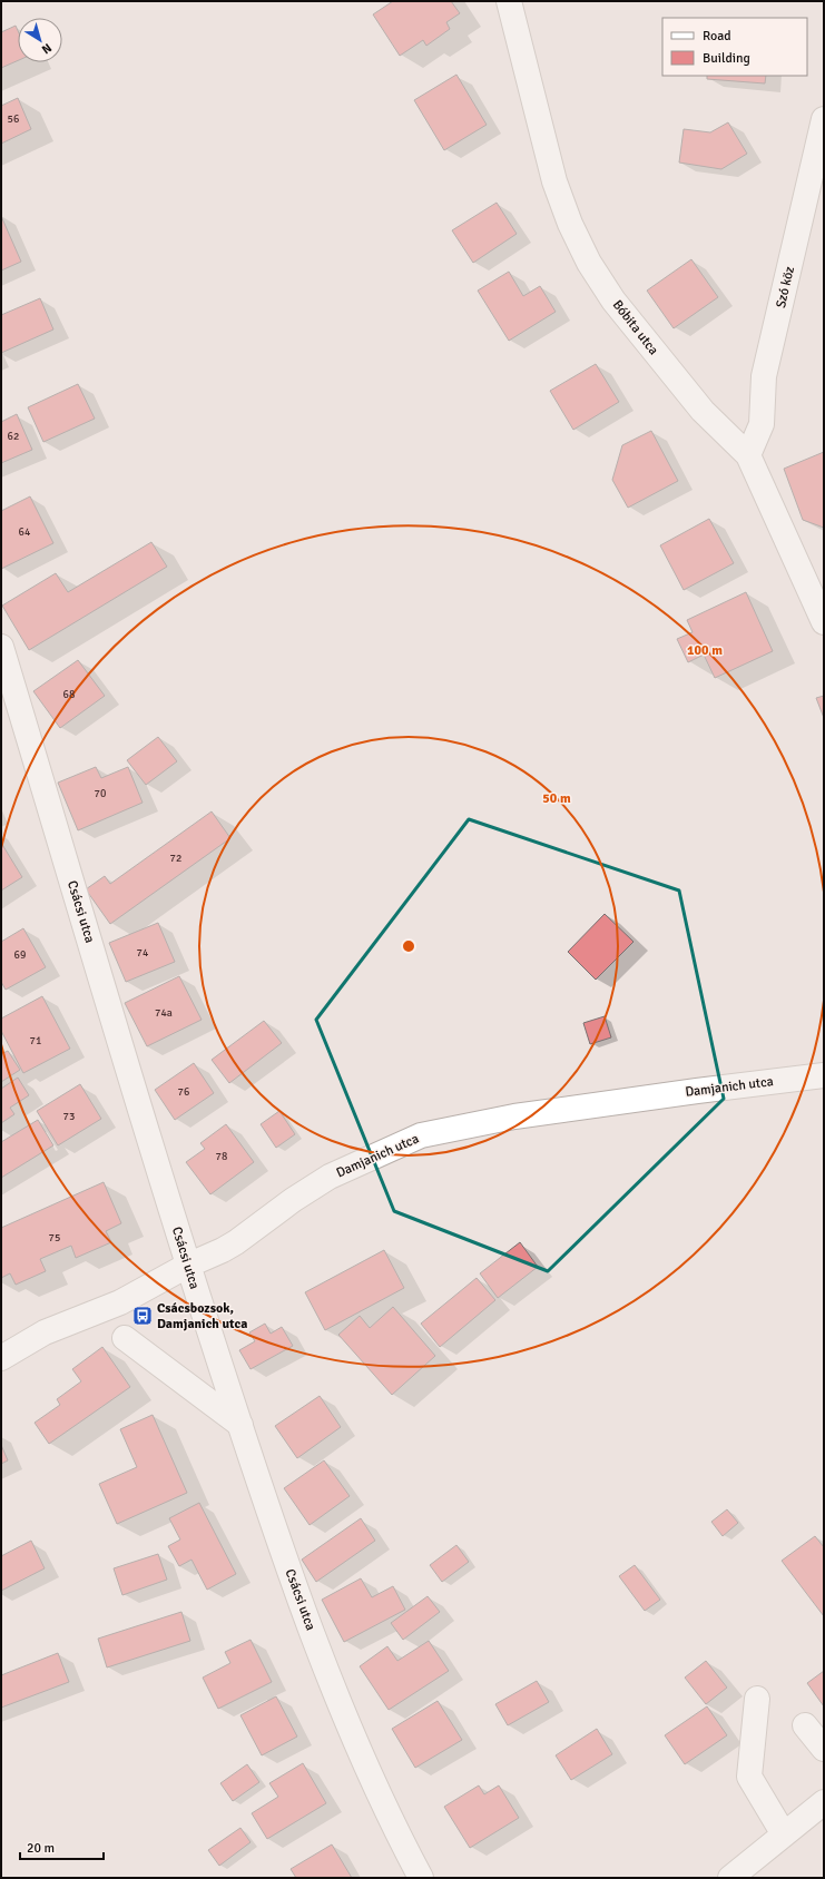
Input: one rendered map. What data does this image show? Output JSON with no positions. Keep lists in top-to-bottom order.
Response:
{
  "streets": {
    "street": [
      "Szó köz",
      "Bóbita utca",
      "Csácsi utca",
      "Damjanich utca"
    ]
  },
  "crossings": [
    ["Szó köz", "Bóbita utca"],
    ["Csácsi utca", "Damjanich utca"]
  ],
  "places": {
    "bus stop": ["Csácsbozsok, Damjanich utca"]
  },
  "house_numbers": [
    "56",
    "62",
    "64",
    "68",
    "70",
    "72",
    "74",
    "69",
    "74a",
    "71",
    "76",
    "73",
    "78",
    "75"
  ],
  "legend": ["Road", "Building"],
  "scale_bar": "20 m",
  "north": "bottom right",
  "rings": ["100 m", "50 m"]
}
